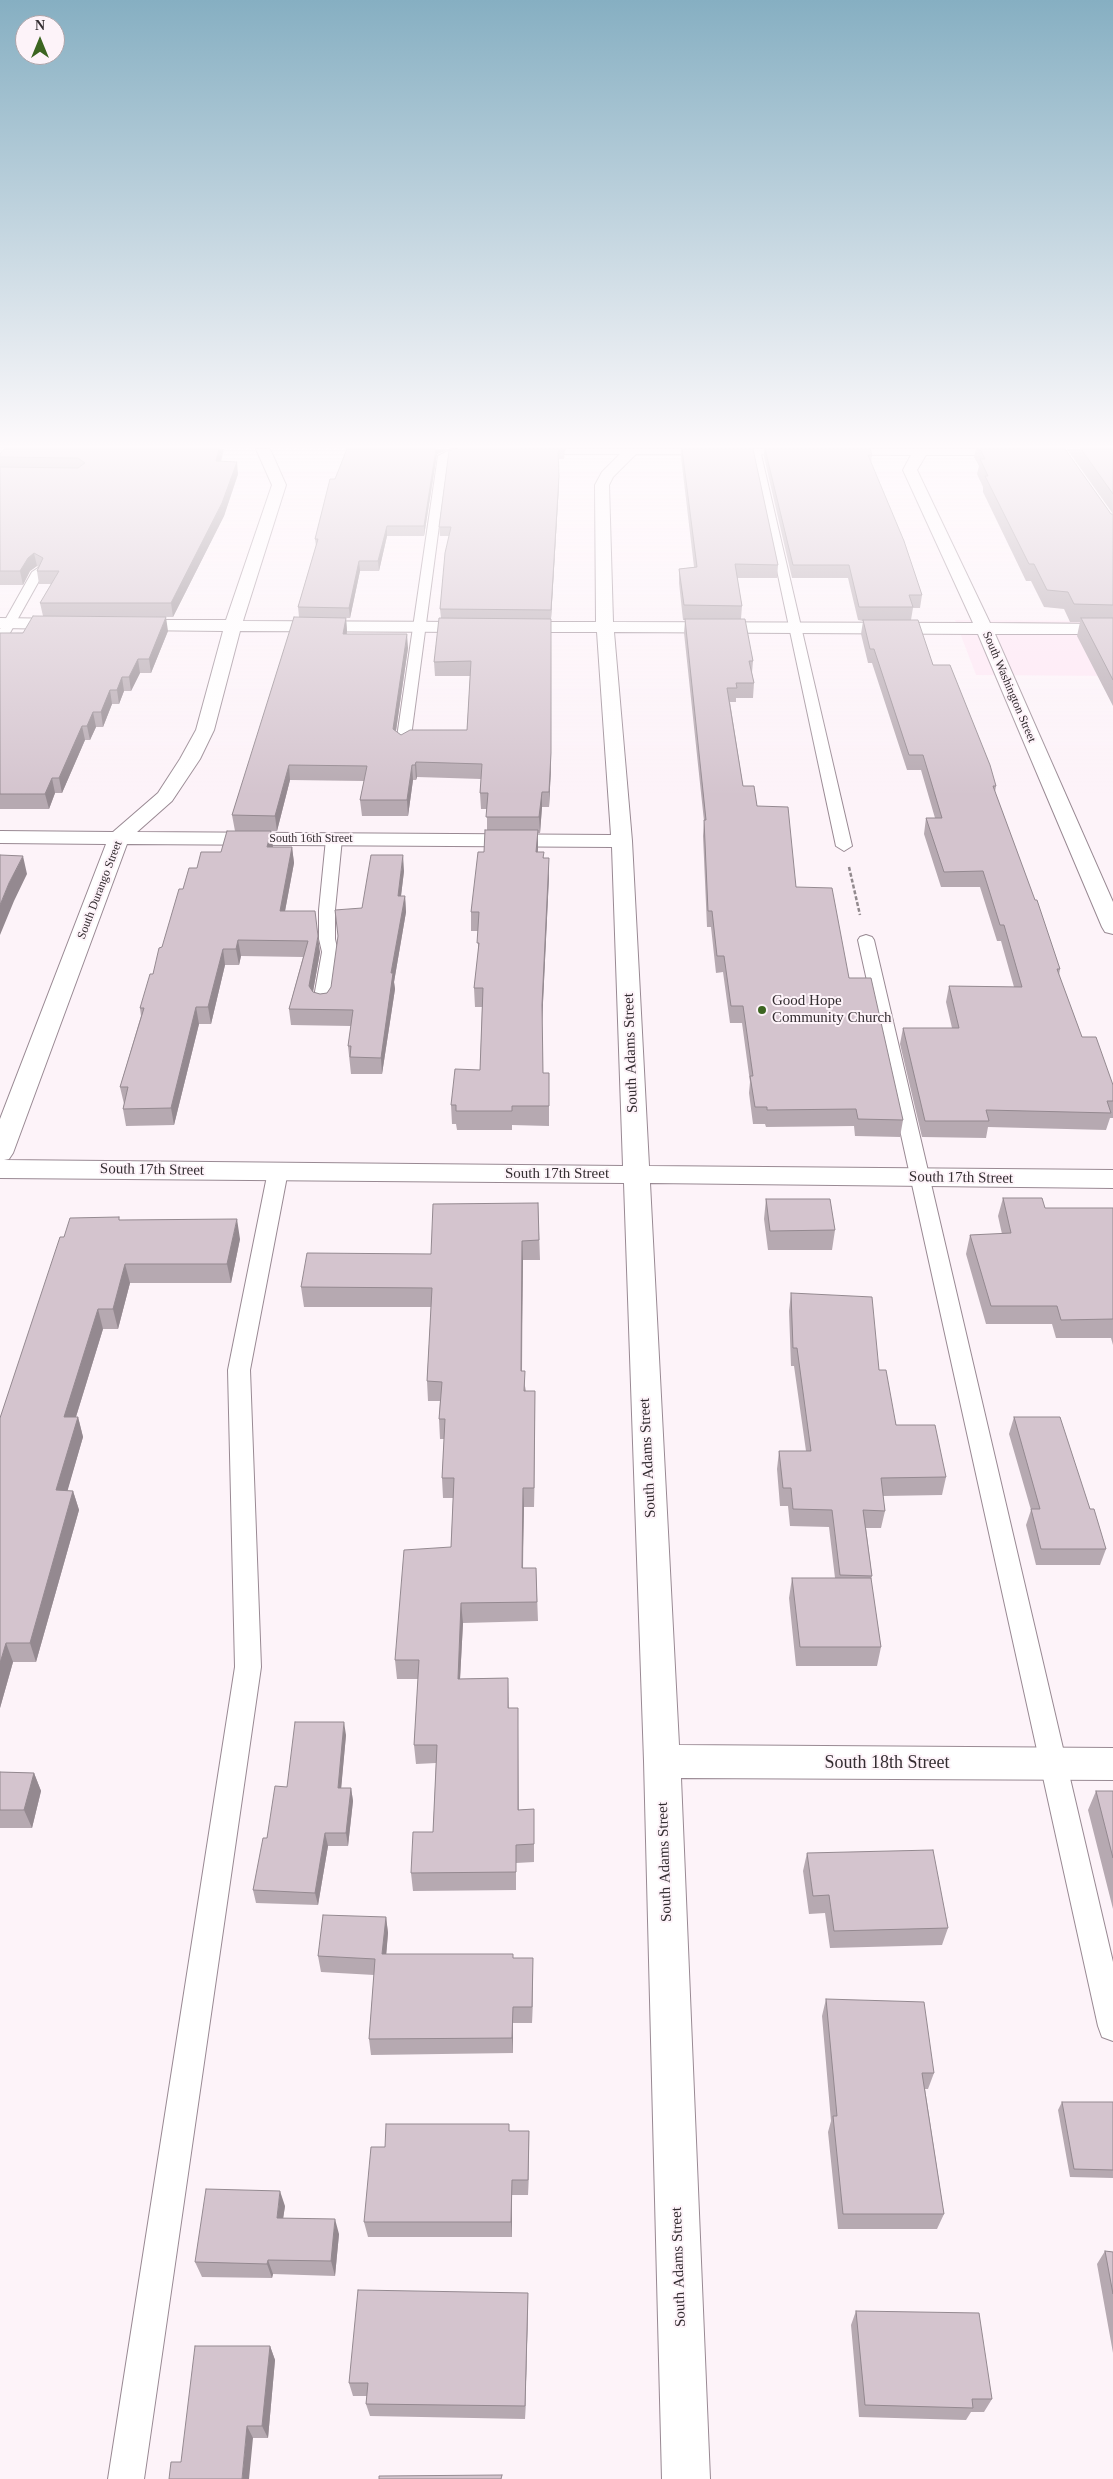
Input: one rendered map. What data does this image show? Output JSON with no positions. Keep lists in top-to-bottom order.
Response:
{
  "streets": {
    "street": [
      "South Washington Street",
      "South 16th Street",
      "South Durango Street",
      "South Adams Street",
      "South 17th Street",
      "South 18th Street"
    ]
  },
  "crossings": [
    ["South 16th Street", "South Durango Street"],
    ["South 16th Street", "South Adams Street"],
    ["South Adams Street", "South 17th Street"],
    ["South Adams Street", "South 18th Street"]
  ],
  "places": ["Good Hope Community Church"],
  "north": "top"
}
